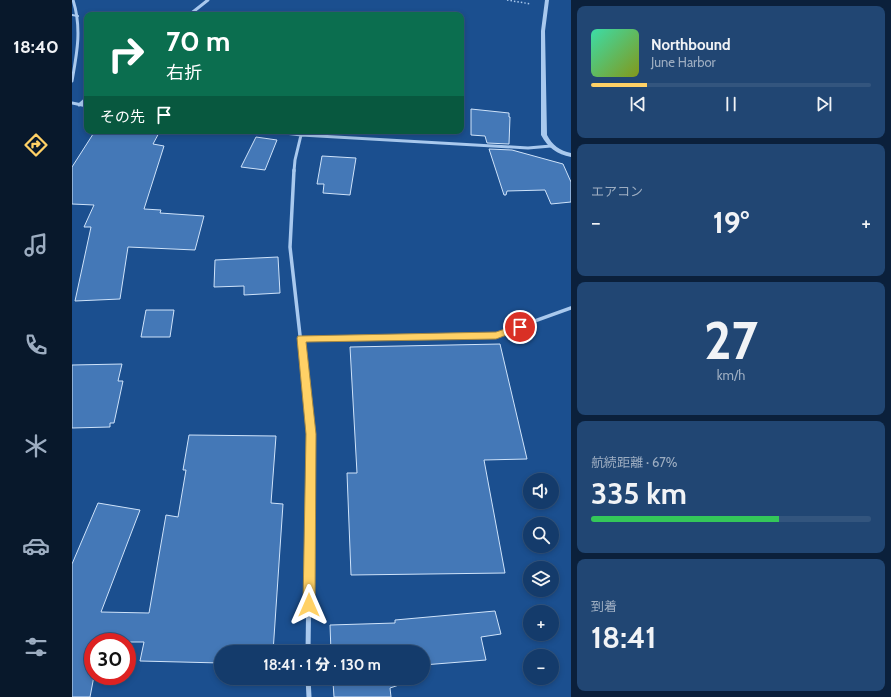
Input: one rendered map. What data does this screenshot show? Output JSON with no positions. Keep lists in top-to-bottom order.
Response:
{
  "page": {
    "tabs": "18:40",
    "turn": ["70 m", "右折"],
    "song": ["Northbound", "June Harbor"],
    "then": "その先",
    "tile": [
      "エアコン",
      ["27", "km/h"],
      ["航続距離 · 67%", "335 km"],
      ["到着", "18:41"]
    ],
    "heat": ["−", "19°", "+"],
    "map_buttons": ["+", "−"],
    "limit": "30",
    "trip": "18:41 · 1 分 · 130 m"
  }
}
